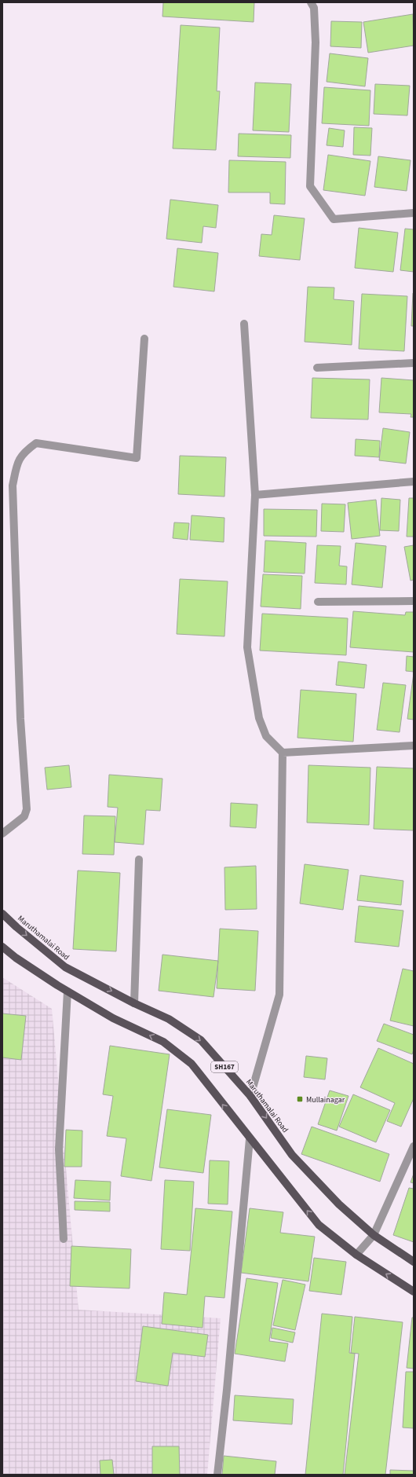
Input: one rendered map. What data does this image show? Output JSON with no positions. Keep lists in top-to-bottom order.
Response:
{
  "streets": {
    "main road": ["Maruthamalai Road", "SH167"]
  },
  "places": {
    "transit": ["Mullainagar"]
  }
}
